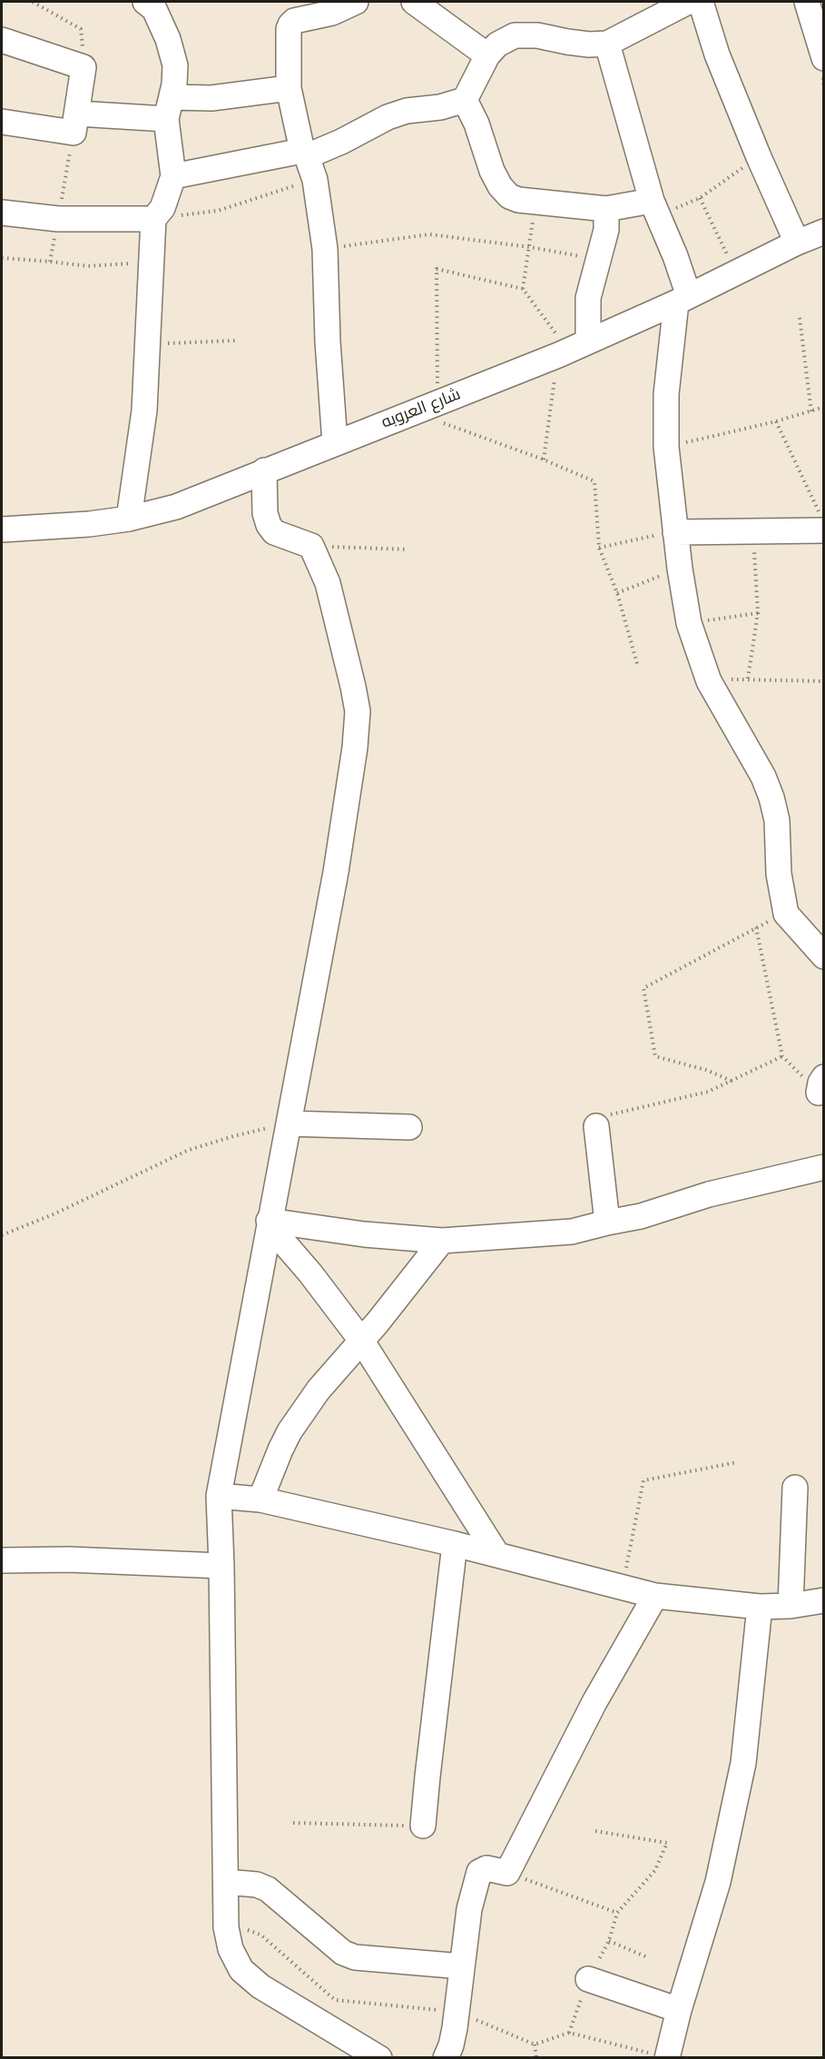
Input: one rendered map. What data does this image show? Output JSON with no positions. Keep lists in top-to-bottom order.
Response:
{
  "streets": {
    "street": ["شارع العروبه"]
  }
}
